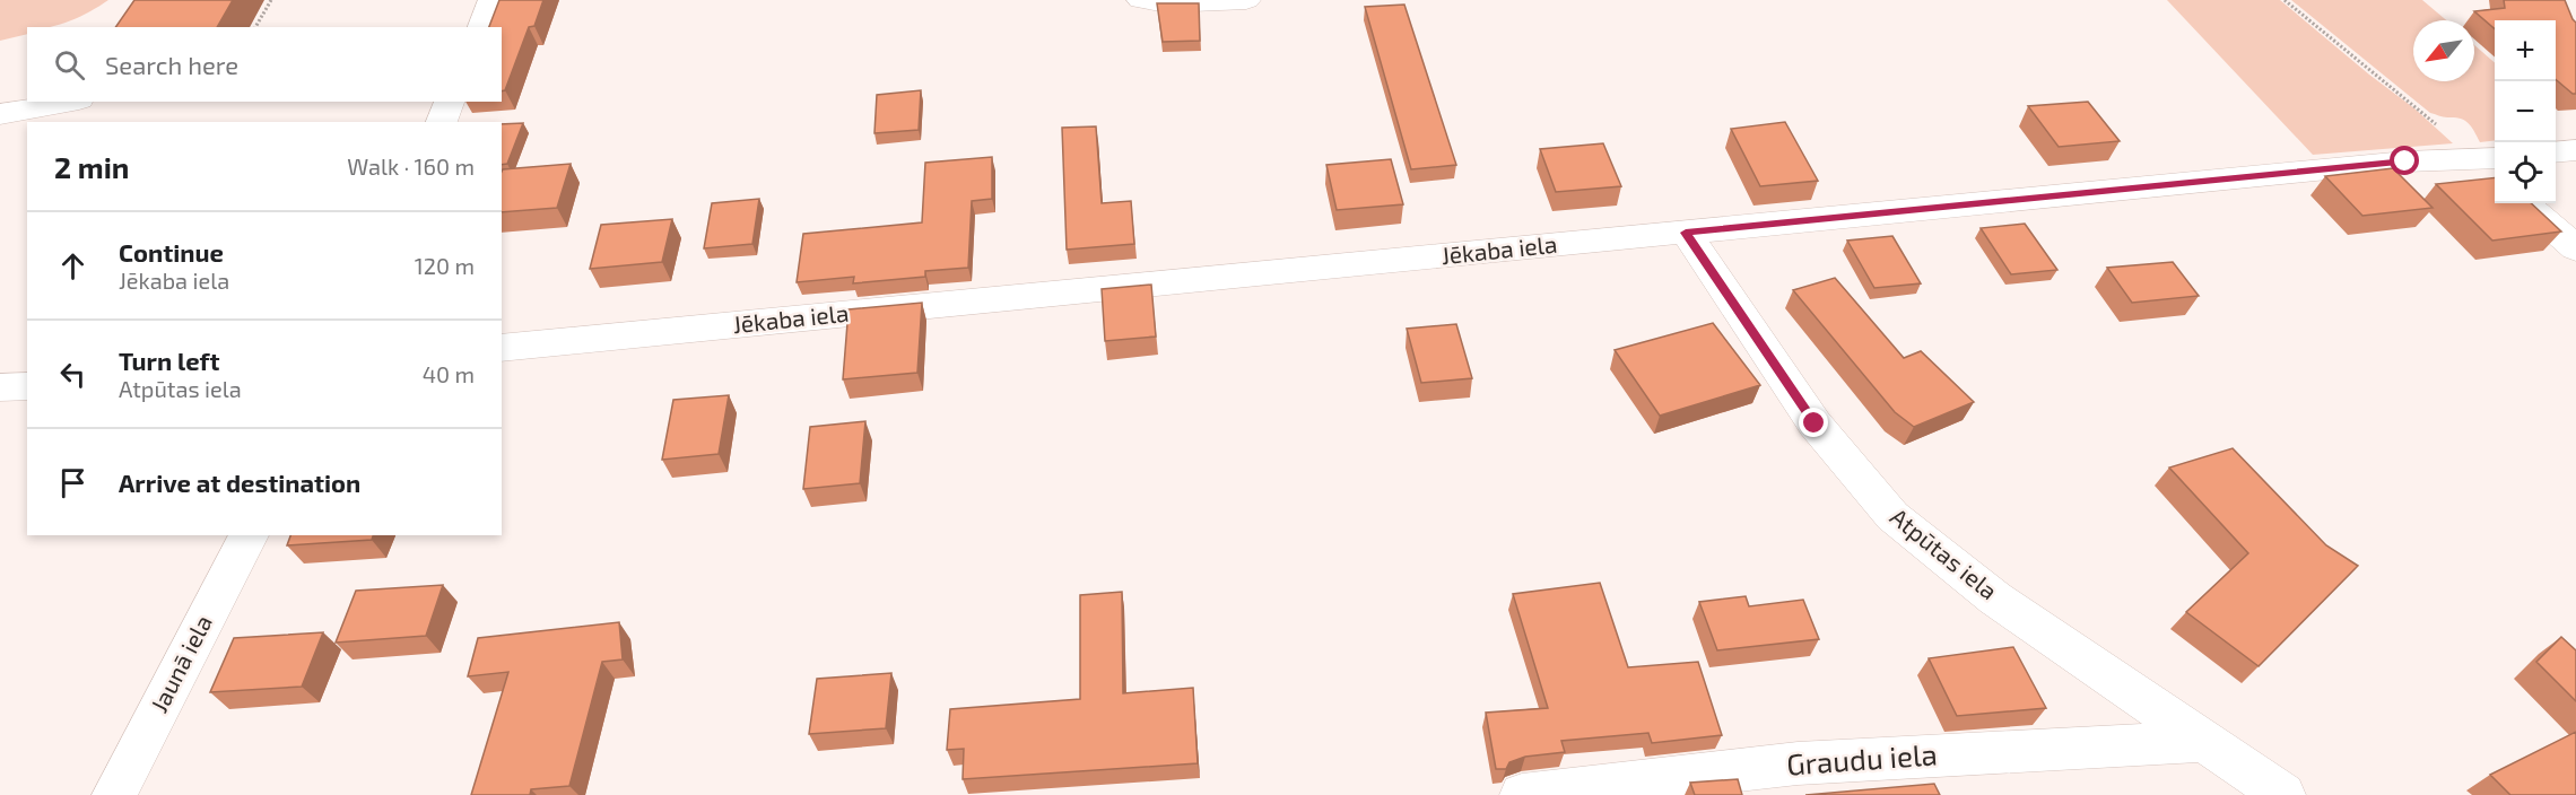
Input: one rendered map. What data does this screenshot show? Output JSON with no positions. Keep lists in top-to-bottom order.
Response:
{
  "streets": {
    "street": [
      "Jēkaba iela",
      "Atpūtas iela",
      "Jaunā iela",
      "Graudu iela"
    ]
  },
  "crossings": [
    ["Jēkaba iela", "Atpūtas iela"],
    ["Atpūtas iela", "Graudu iela"]
  ],
  "north": "bottom left",
  "page": {
    "map_buttons": ["+", "−"],
    "search": "Search here",
    "heading": ["2 min", "Walk · 160 m"],
    "list": [
      ["Continue", "Jēkaba iela", "120 m"],
      ["Turn left", "Atpūtas iela", "40 m"],
      "Arrive at destination"
    ]
  }
}
